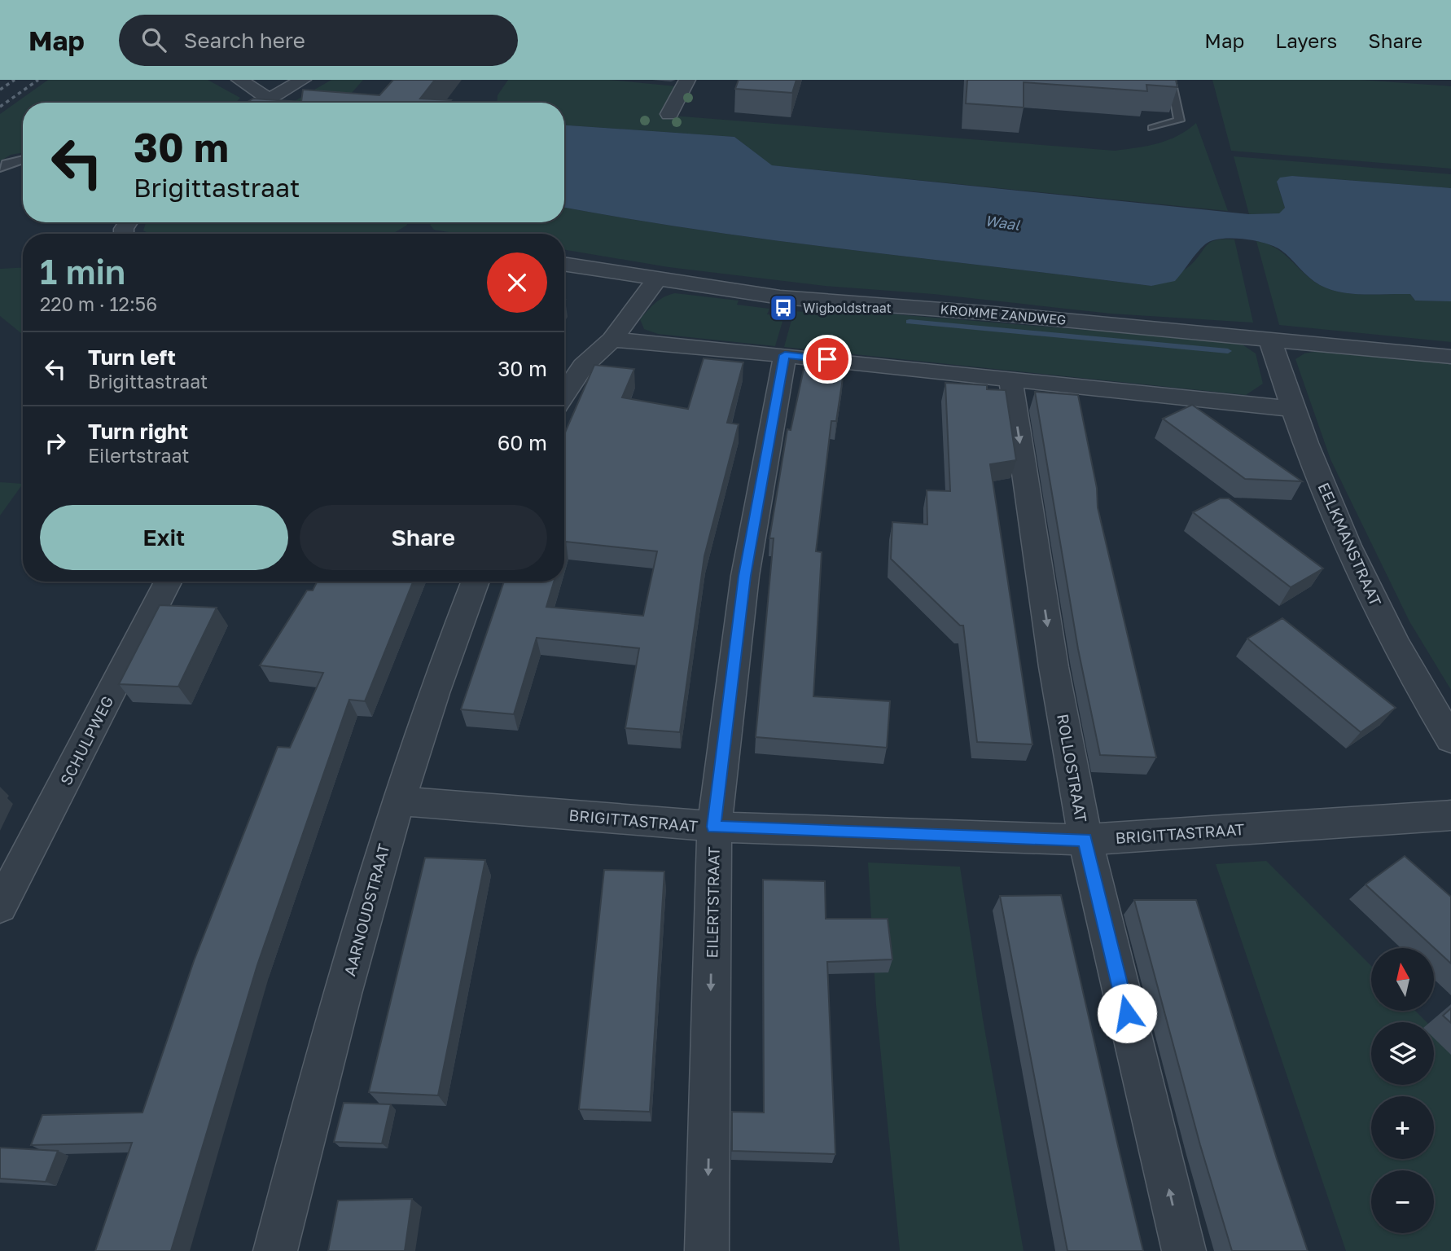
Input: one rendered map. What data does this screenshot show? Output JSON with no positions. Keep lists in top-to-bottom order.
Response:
{
  "streets": {
    "street": [
      "KROMME ZANDWEG",
      "EELKMANSTRAAT",
      "SCHULPWEG",
      "ROLLOSTRAAT",
      "BRIGITTASTRAAT",
      "EILERTSTRAAT",
      "AARNOUDSTRAAT"
    ]
  },
  "crossings": [
    ["KROMME ZANDWEG", "EELKMANSTRAAT"],
    ["ROLLOSTRAAT", "BRIGITTASTRAAT"],
    ["BRIGITTASTRAAT", "EILERTSTRAAT"],
    ["BRIGITTASTRAAT", "AARNOUDSTRAAT"]
  ],
  "one_way": ["EILERTSTRAAT"],
  "water": ["Waal"],
  "places": {
    "bus stop": ["Wigboldstraat"]
  },
  "north": "top",
  "page": {
    "header": "Map",
    "search": "Search here",
    "nav": ["Map", "Layers", "Share"],
    "turn": ["30 m", "Brigittastraat"],
    "heading": ["1 min", "220 m · 12:56"],
    "list": [
      {
        "name": "Turn left",
        "note": "Brigittastraat",
        "value": "30 m"
      },
      {
        "name": "Turn right",
        "note": "Eilertstraat",
        "value": "60 m"
      }
    ],
    "buttons": ["Exit", "Share"],
    "map_buttons": ["+", "−"]
  }
}
